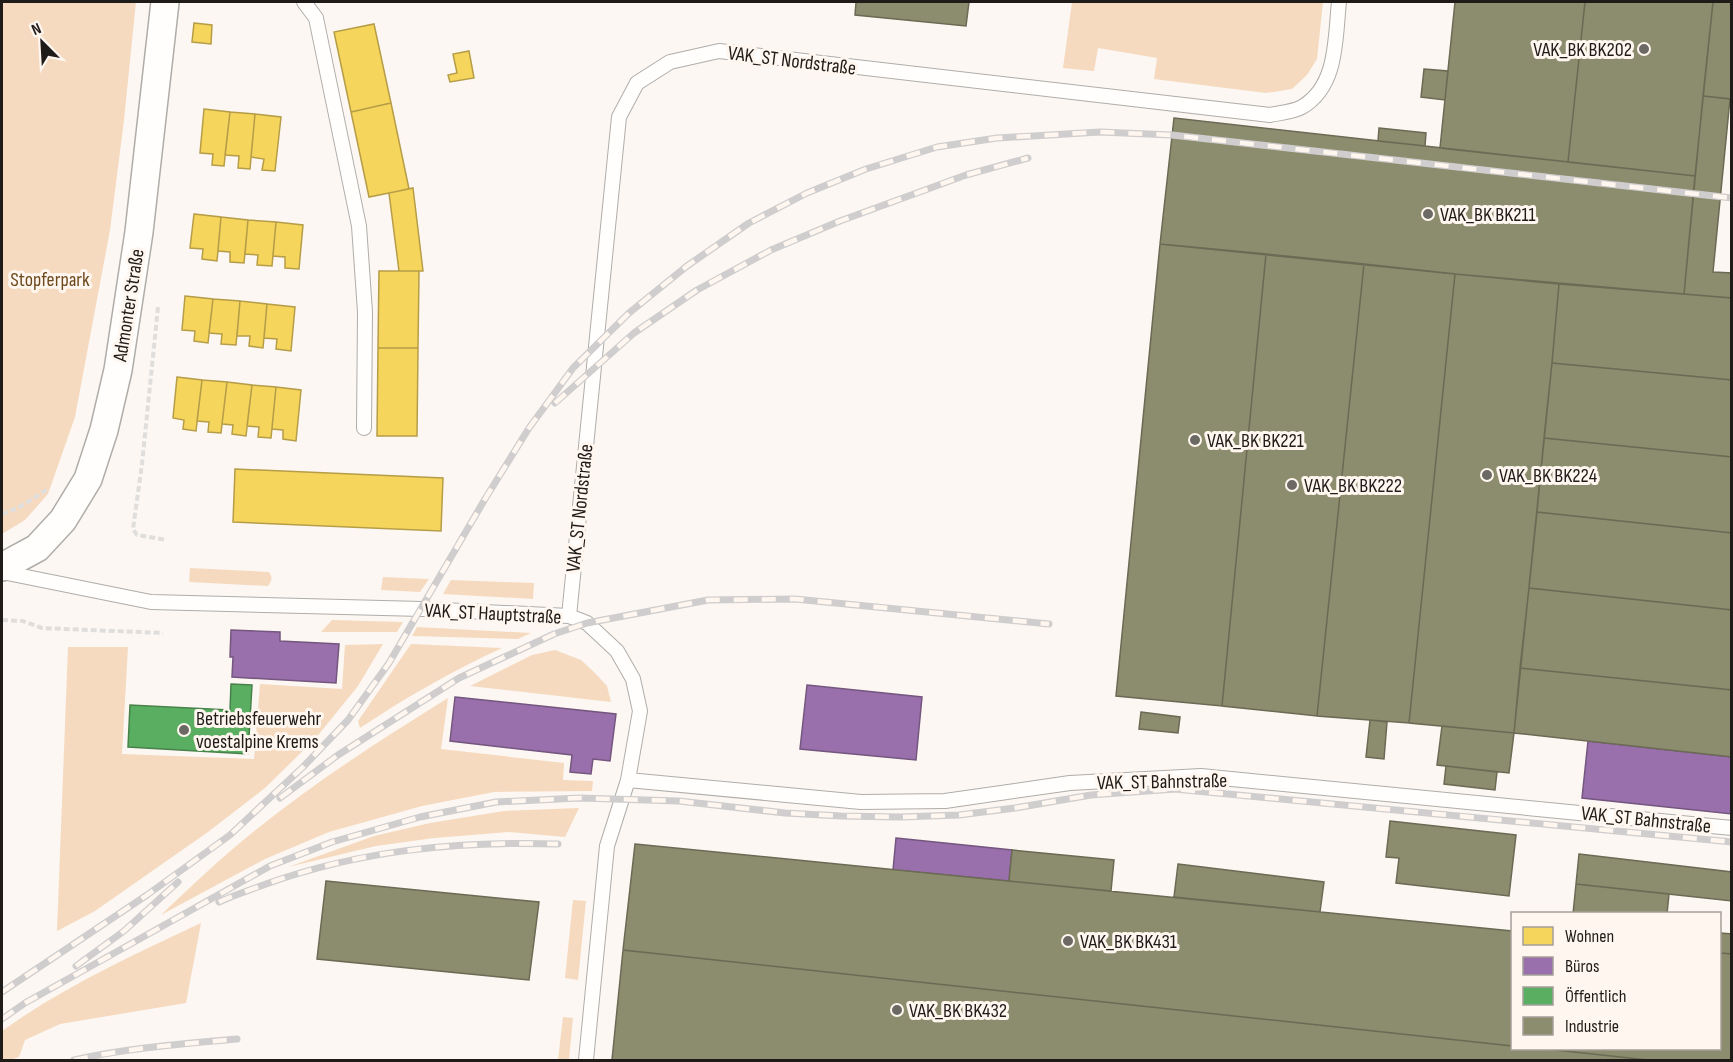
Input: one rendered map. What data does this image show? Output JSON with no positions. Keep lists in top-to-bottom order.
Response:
{
  "streets": {
    "street": ["Admonter Straße"],
    "lane": ["VAK_ST Nordstraße", "VAK_ST Hauptstraße", "VAK_ST Bahnstraße"]
  },
  "crossings": [
    ["VAK_ST Nordstraße", "VAK_ST Hauptstraße"],
    ["VAK_ST Hauptstraße", "VAK_ST Bahnstraße"]
  ],
  "parks": ["Stopferpark"],
  "places": [
    "VAK_BK BK202",
    "VAK_BK BK211",
    "VAK_BK BK221",
    "VAK_BK BK224",
    "VAK_BK BK222",
    "Betriebsfeuerwehr voestalpine Krems",
    "VAK_BK BK431",
    "VAK_BK BK432"
  ],
  "legend": [
    "Wohnen",
    "Büros",
    "Öffentlich",
    "Industrie"
  ],
  "north": "top left"
}
